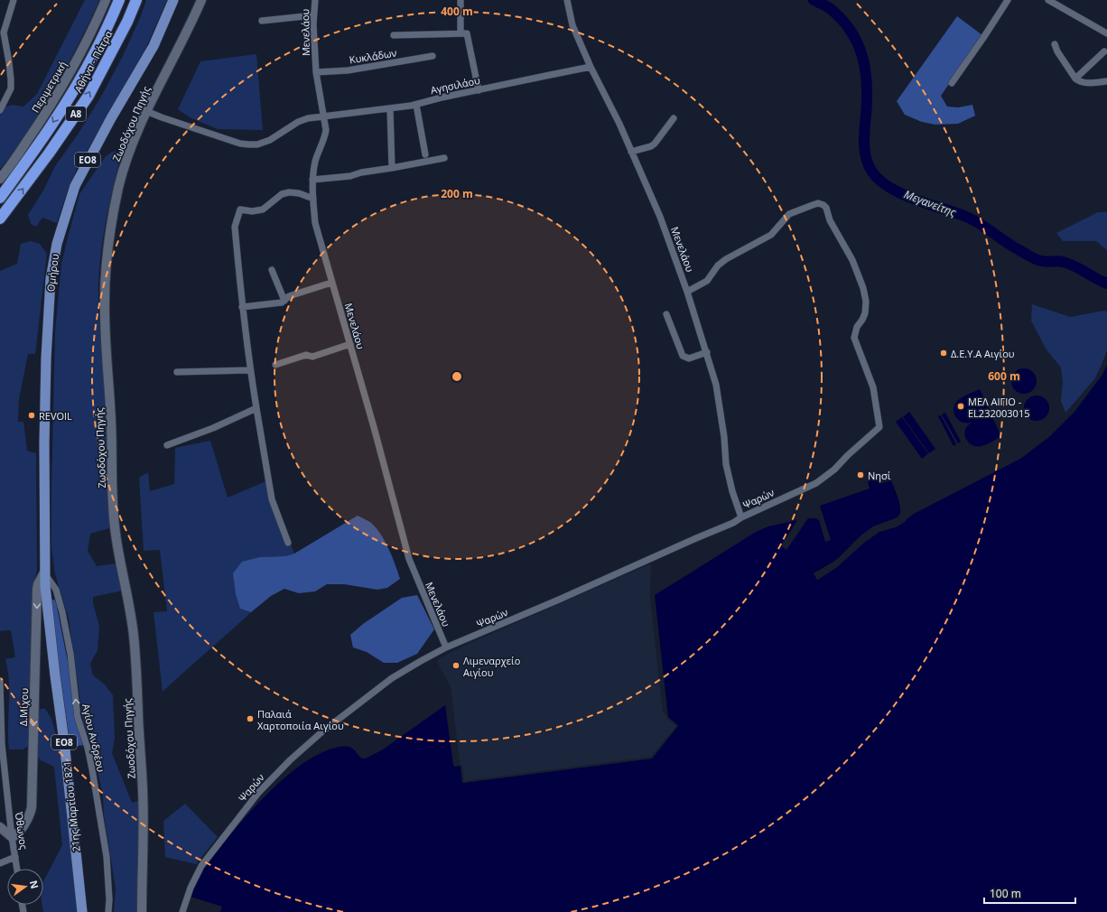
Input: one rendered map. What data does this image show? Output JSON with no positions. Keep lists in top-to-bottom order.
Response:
{
  "streets": {
    "highway": ["Αθήνα - Πάτρα", "Α8"],
    "main road": [
      "Περιμετρική",
      "Ζωοδόχου Πηγής",
      "ΕΟ8",
      "Ομήρου",
      "Δ.Μίχου",
      "21ης Μαρτίου 1821"
    ],
    "street": [
      "Μενελάου",
      "Κυκλάδων",
      "Αγησιλάου",
      "Ψαρών",
      "Αγίου Ανδρέου",
      "Όθωνος"
    ]
  },
  "crossings": [
    ["Μενελάου", "Κυκλάδων"],
    ["Μενελάου", "Αγησιλάου"],
    ["Μενελάου", "Ψαρών"],
    ["Αγησιλάου", "Ζωοδόχου Πηγής"],
    ["Ομήρου", "Δ.Μίχου"],
    ["Ομήρου", "Αγίου Ανδρέου"],
    ["Ομήρου", "21ης Μαρτίου 1821"],
    ["Δ.Μίχου", "Αγίου Ανδρέου"],
    ["Δ.Μίχου", "21ης Μαρτίου 1821"],
    ["Δ.Μίχου", "Όθωνος"],
    ["Αγίου Ανδρέου", "21ης Μαρτίου 1821"]
  ],
  "one_way": ["Δ.Μίχου", "Αγίου Ανδρέου"],
  "water": ["Μεγανείτης"],
  "places": [
    "Δ.Ε.Υ.Α Αιγίου",
    "ΜΕΛ ΑΙΓΙΟ - EL232003015",
    "REVOIL",
    "Νησί",
    "Λιμεναρχείο Αιγίου",
    "Παλαιά Χαρτοποιία Αιγίου"
  ],
  "scale_bar": "100 m",
  "north": "right",
  "rings": ["400 m", "200 m", "600 m"]
}
